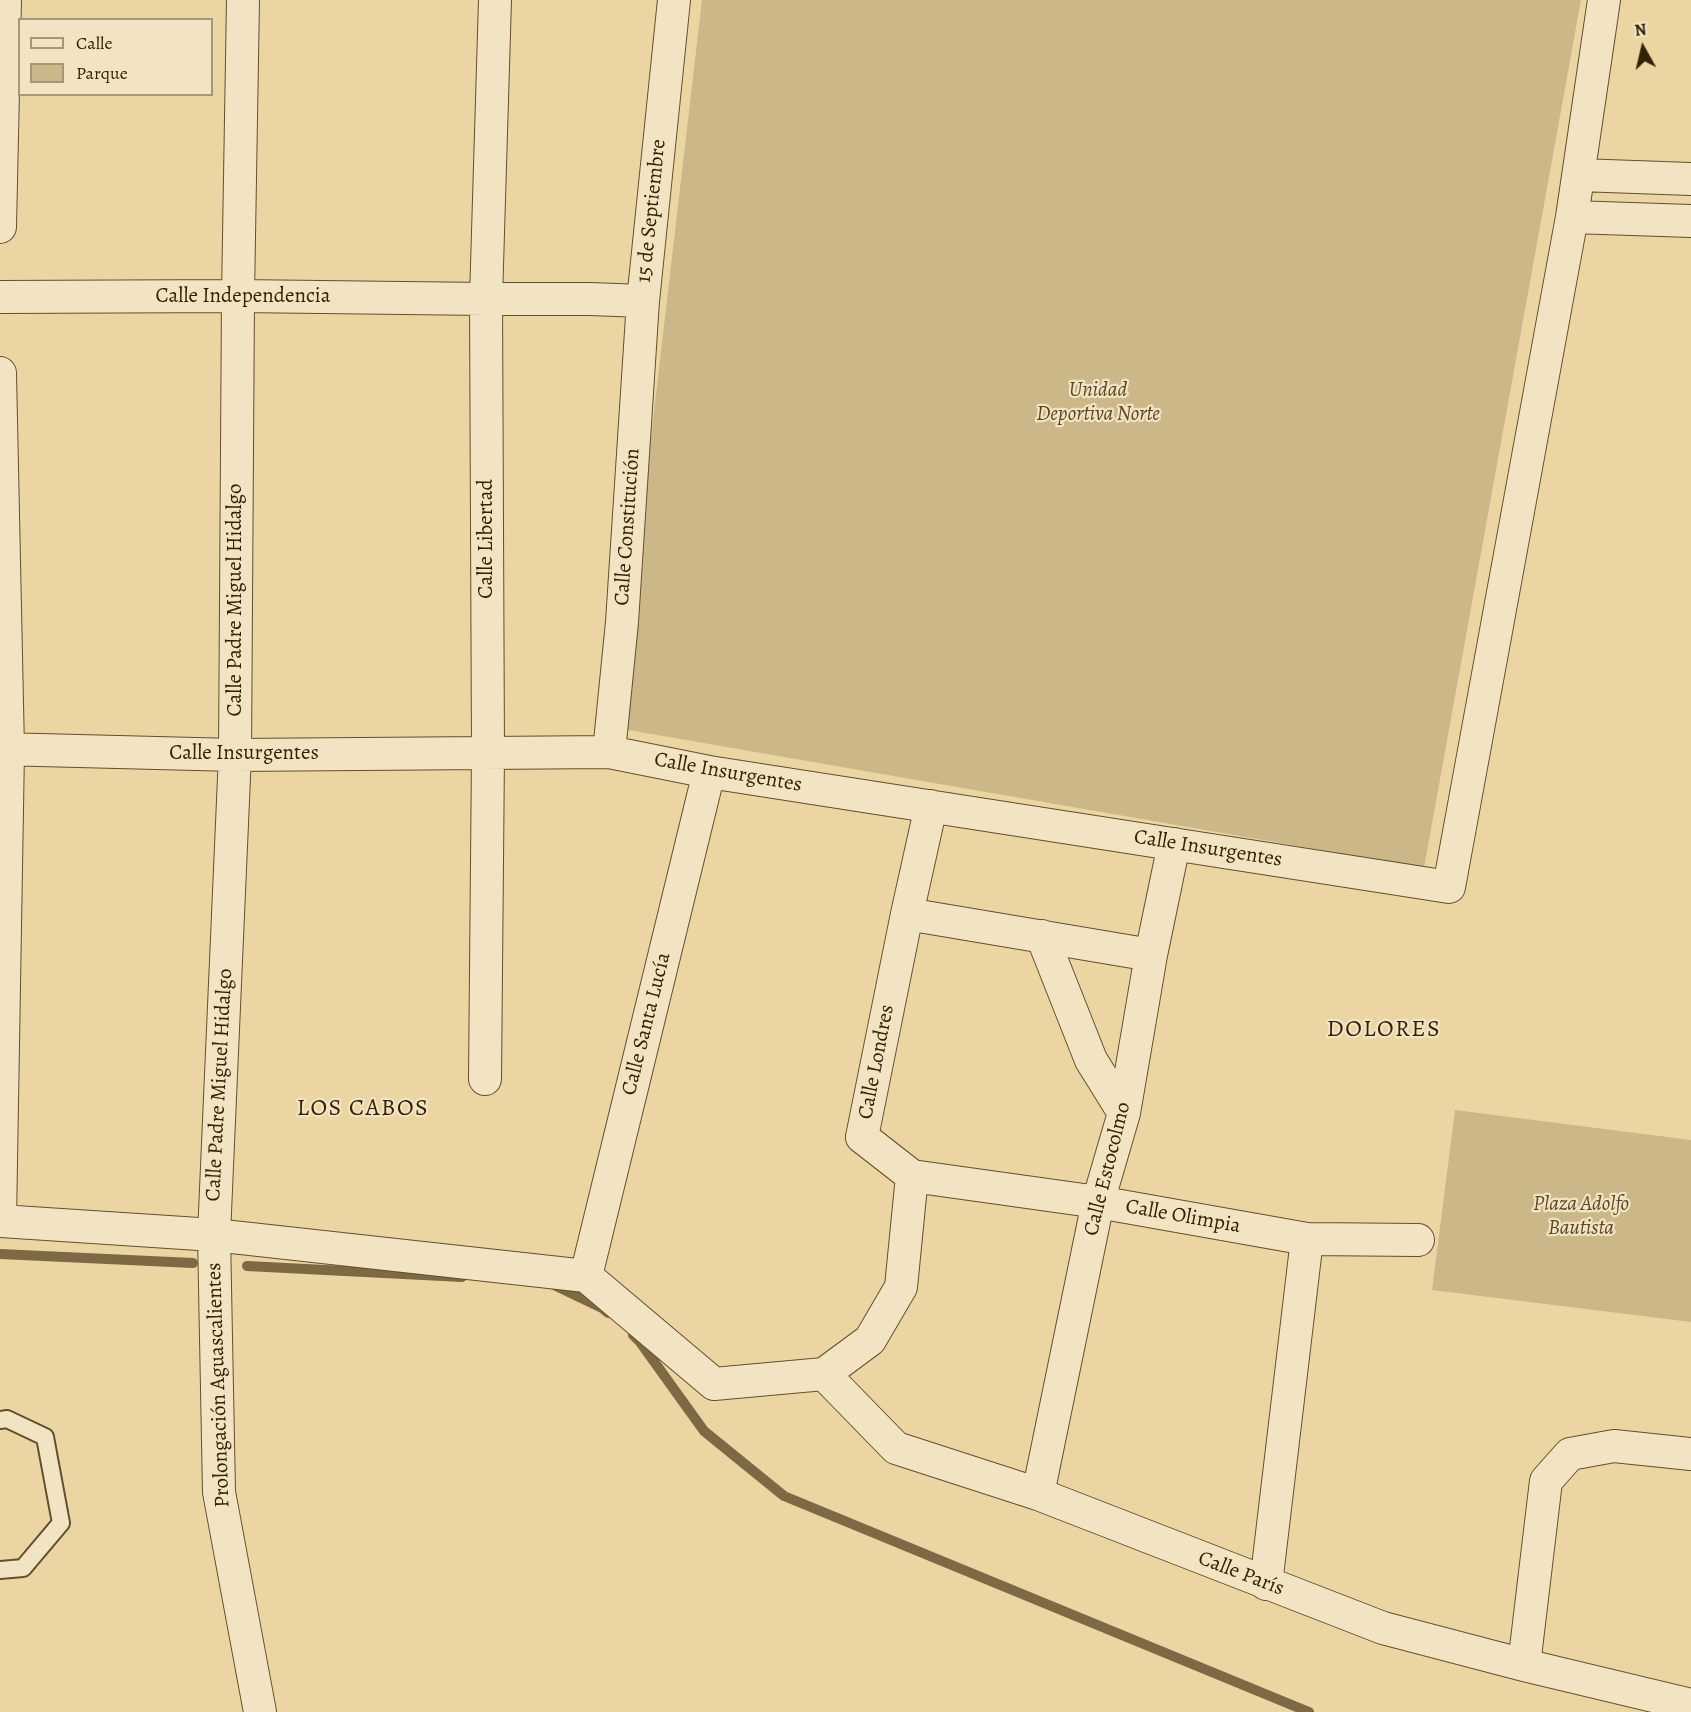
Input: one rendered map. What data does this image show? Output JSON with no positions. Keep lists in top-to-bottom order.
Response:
{
  "streets": {
    "street": [
      "15 de Septiembre",
      "Calle Independencia",
      "Calle Constitución",
      "Calle Libertad",
      "Calle Padre Miguel Hidalgo",
      "Calle Insurgentes",
      "Calle Santa Lucía",
      "Calle Londres",
      "Calle Estocolmo",
      "Calle Olimpia",
      "Prolongación Aguascalientes",
      "Calle París"
    ]
  },
  "crossings": [
    ["15 de Septiembre", "Calle Independencia"],
    ["15 de Septiembre", "Calle Constitución"],
    ["15 de Septiembre", "Calle Libertad"],
    ["Calle Independencia", "Calle Libertad"],
    ["Calle Independencia", "Calle Padre Miguel Hidalgo"],
    ["Calle Constitución", "Calle Insurgentes"],
    ["Calle Libertad", "Calle Insurgentes"],
    ["Calle Padre Miguel Hidalgo", "Calle Insurgentes"],
    ["Calle Padre Miguel Hidalgo", "Prolongación Aguascalientes"],
    ["Calle Insurgentes", "Calle Santa Lucía"],
    ["Calle Insurgentes", "Calle Londres"],
    ["Calle Insurgentes", "Calle Estocolmo"],
    ["Calle Londres", "Calle Olimpia"],
    ["Calle Estocolmo", "Calle Olimpia"],
    ["Calle Estocolmo", "Calle París"]
  ],
  "districts": ["DOLORES", "LOS CABOS"],
  "parks": ["Unidad Deportiva Norte", "Plaza Adolfo Bautista"],
  "legend": ["Calle", "Parque"],
  "north": "top"
}
